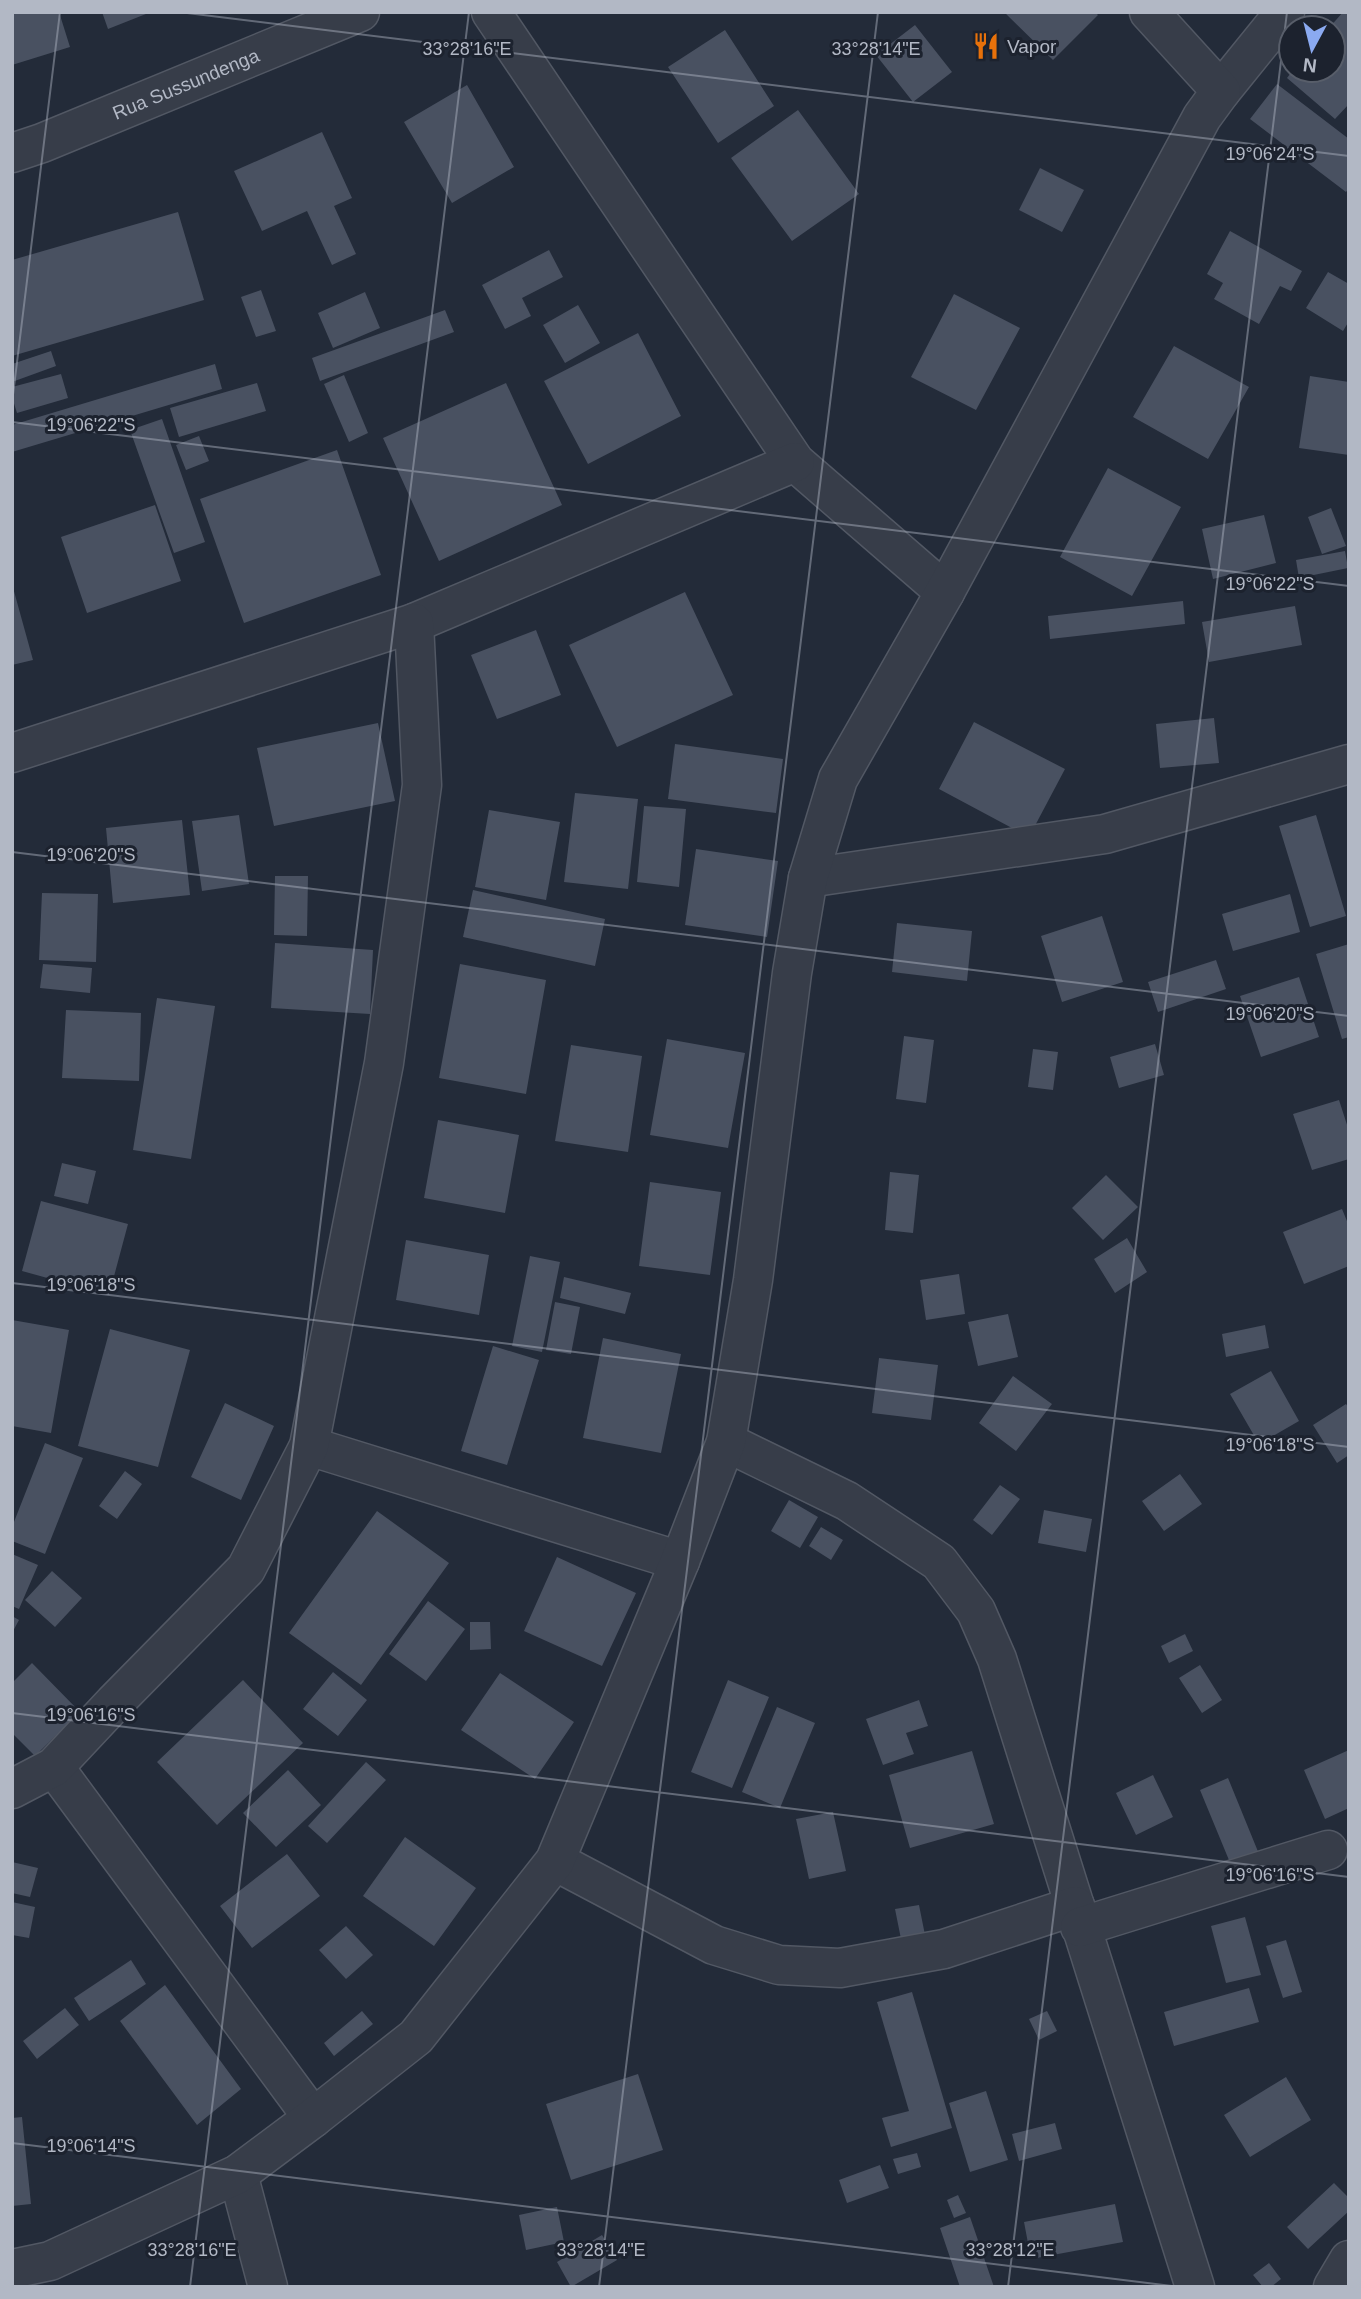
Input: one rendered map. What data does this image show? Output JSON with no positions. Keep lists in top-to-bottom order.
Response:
{
  "streets": {
    "street": ["Rua Sussundenga"]
  },
  "places": {
    "restaurant": ["Vapor"]
  },
  "north": "bottom",
  "coordinates": [
    "33°28'16\"E",
    "33°28'14\"E",
    "19°06'24\"S",
    "19°06'22\"S",
    "19°06'20\"S",
    "19°06'18\"S",
    "19°06'16\"S",
    "19°06'14\"S",
    "33°28'12\"E"
  ]
}
